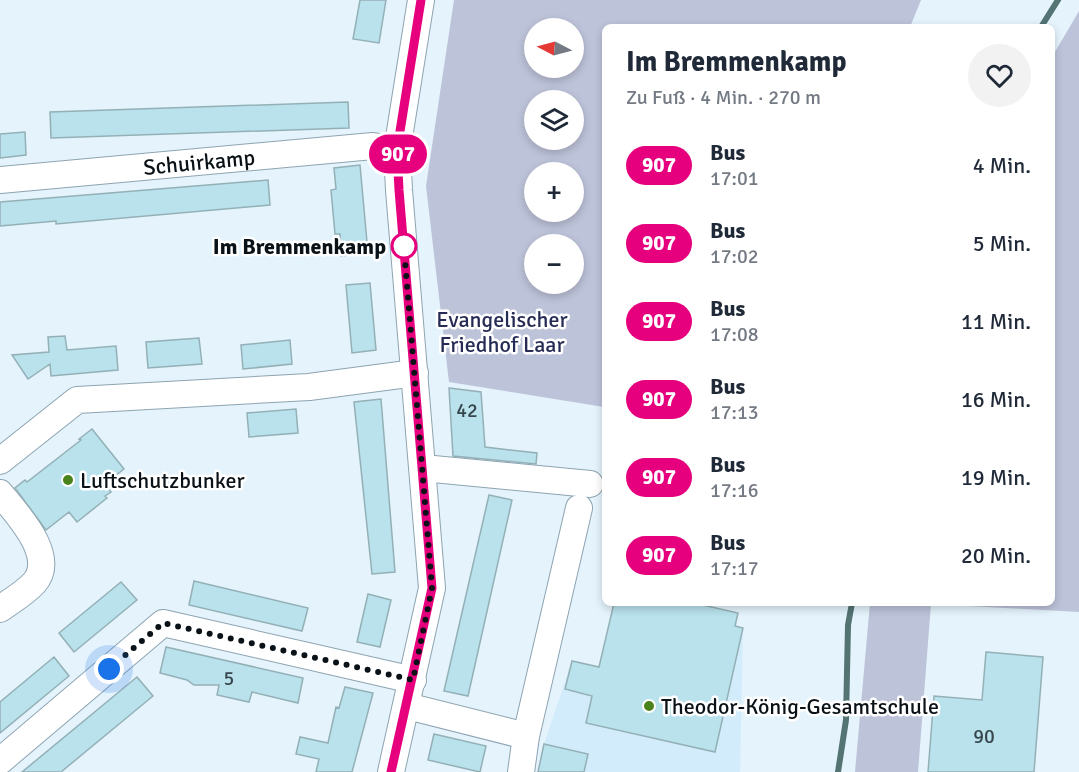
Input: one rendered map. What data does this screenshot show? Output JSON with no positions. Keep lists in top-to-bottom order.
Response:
{
  "streets": {
    "street": ["Schuirkamp"]
  },
  "parks": ["Evangelischer Friedhof Laar"],
  "places": ["Im Bremmenkamp", "Luftschutzbunker", "Theodor-König-Gesamtschule"],
  "lines": ["bus line 907"],
  "house_numbers": ["42", "5", "90"],
  "north": "left",
  "page": {
    "on_map": "907",
    "map_buttons": ["+", "−"],
    "heading": ["Im Bremmenkamp", "Zu Fuß · 4 Min. · 270 m"],
    "list": [
      {
        "mark": "907",
        "name": "Bus",
        "note": "17:01",
        "value": "4 Min."
      },
      {
        "mark": "907",
        "name": "Bus",
        "note": "17:02",
        "value": "5 Min."
      },
      {
        "mark": "907",
        "name": "Bus",
        "note": "17:08",
        "value": "11 Min."
      },
      {
        "mark": "907",
        "name": "Bus",
        "note": "17:13",
        "value": "16 Min."
      },
      {
        "mark": "907",
        "name": "Bus",
        "note": "17:16",
        "value": "19 Min."
      },
      {
        "mark": "907",
        "name": "Bus",
        "note": "17:17",
        "value": "20 Min."
      }
    ]
  }
}
